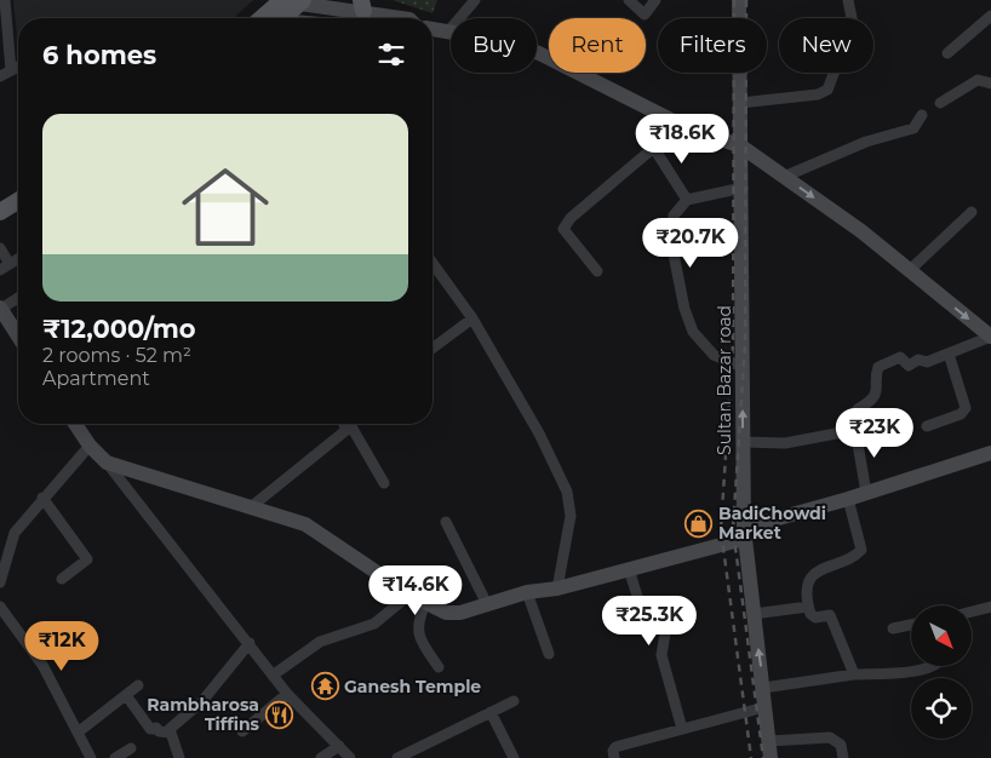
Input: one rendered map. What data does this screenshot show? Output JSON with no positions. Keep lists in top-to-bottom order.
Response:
{
  "streets": {
    "main road": ["Sultan Bazar road"]
  },
  "places": {
    "shop": ["BadiChowdi Market"],
    "temple": ["Ganesh Temple"],
    "restaurant": ["Rambharosa Tiffins"]
  },
  "north": "bottom right",
  "page": {
    "chip": [
      "Buy",
      "Rent",
      "Filters",
      "New"
    ],
    "heading": "6 homes",
    "list": [
      {
        "name": "₹12,000/mo",
        "note": "2 rooms · 52 m² · Apartment"
      }
    ],
    "price": [
      "₹18.6K",
      "₹20.7K",
      "₹23K",
      "₹14.6K",
      "₹25.3K",
      "₹12K"
    ]
  }
}
